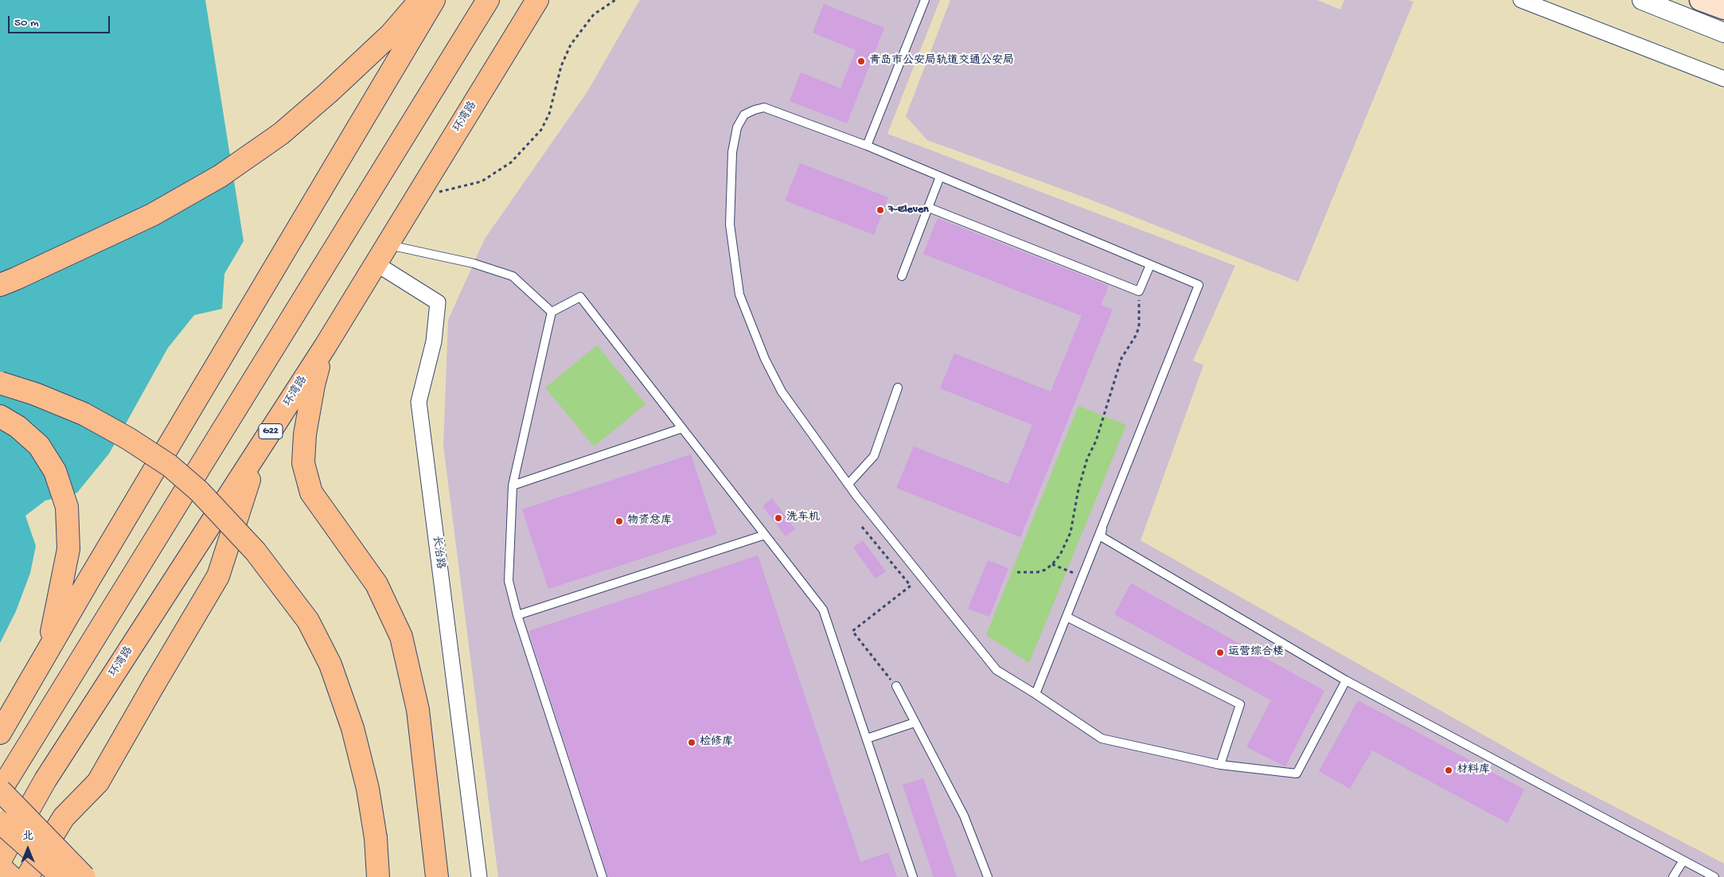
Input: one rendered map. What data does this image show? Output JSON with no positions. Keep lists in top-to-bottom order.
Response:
{
  "streets": {
    "highway": ["环湾路", "G22"],
    "street": ["长治路"]
  },
  "crossings": [
    ["环湾路", "长治路"]
  ],
  "places": [
    "青岛市公安局轨道交通公安局",
    "7-Eleven",
    "洗车机",
    "物资总库",
    "运营综合楼",
    "检修库",
    "材料库"
  ],
  "scale_bar": "50 m",
  "north": "top"
}
